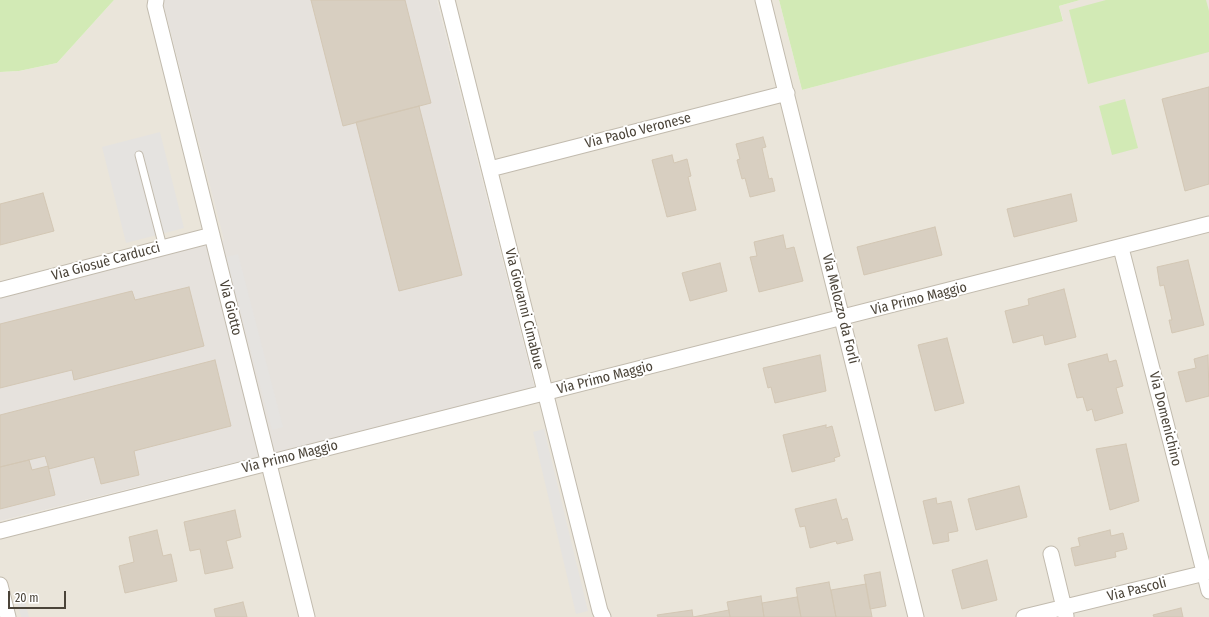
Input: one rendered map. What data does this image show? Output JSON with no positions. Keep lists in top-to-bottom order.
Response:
{
  "streets": {
    "street": [
      "Via Paolo Veronese",
      "Via Giosuè Carducci",
      "Via Primo Maggio",
      "Via Giotto",
      "Via Giovanni Cimabue",
      "Via Melozzo da Forlì",
      "Via Domenichino",
      "Via Pascoli"
    ]
  },
  "crossings": [
    ["Via Paolo Veronese", "Via Giovanni Cimabue"],
    ["Via Paolo Veronese", "Via Melozzo da Forlì"],
    ["Via Giosuè Carducci", "Via Giotto"],
    ["Via Primo Maggio", "Via Giotto"],
    ["Via Primo Maggio", "Via Giovanni Cimabue"],
    ["Via Primo Maggio", "Via Melozzo da Forlì"],
    ["Via Primo Maggio", "Via Domenichino"],
    ["Via Domenichino", "Via Pascoli"]
  ],
  "scale_bar": "20 m"
}
